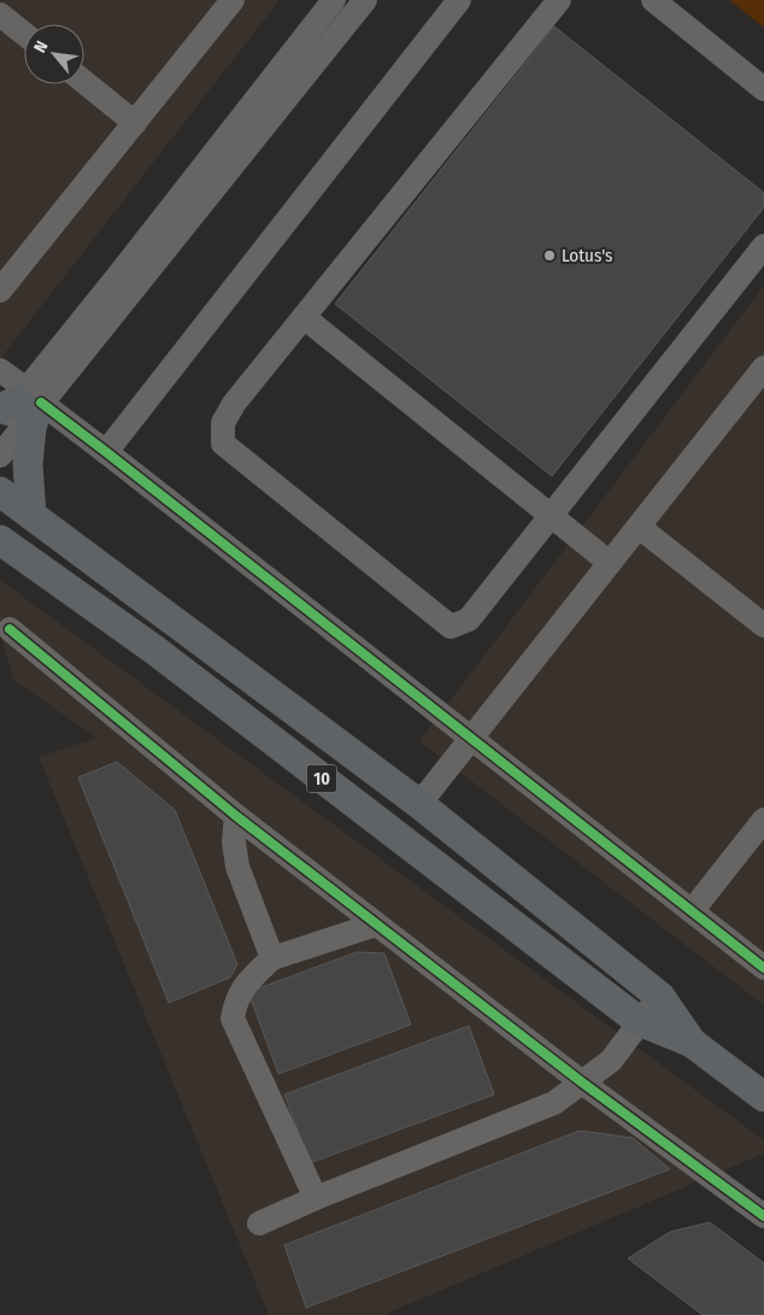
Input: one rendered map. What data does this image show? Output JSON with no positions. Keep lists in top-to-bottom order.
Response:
{
  "streets": {
    "main road": ["10"]
  },
  "places": ["Lotus's"],
  "north": "top left"
}
